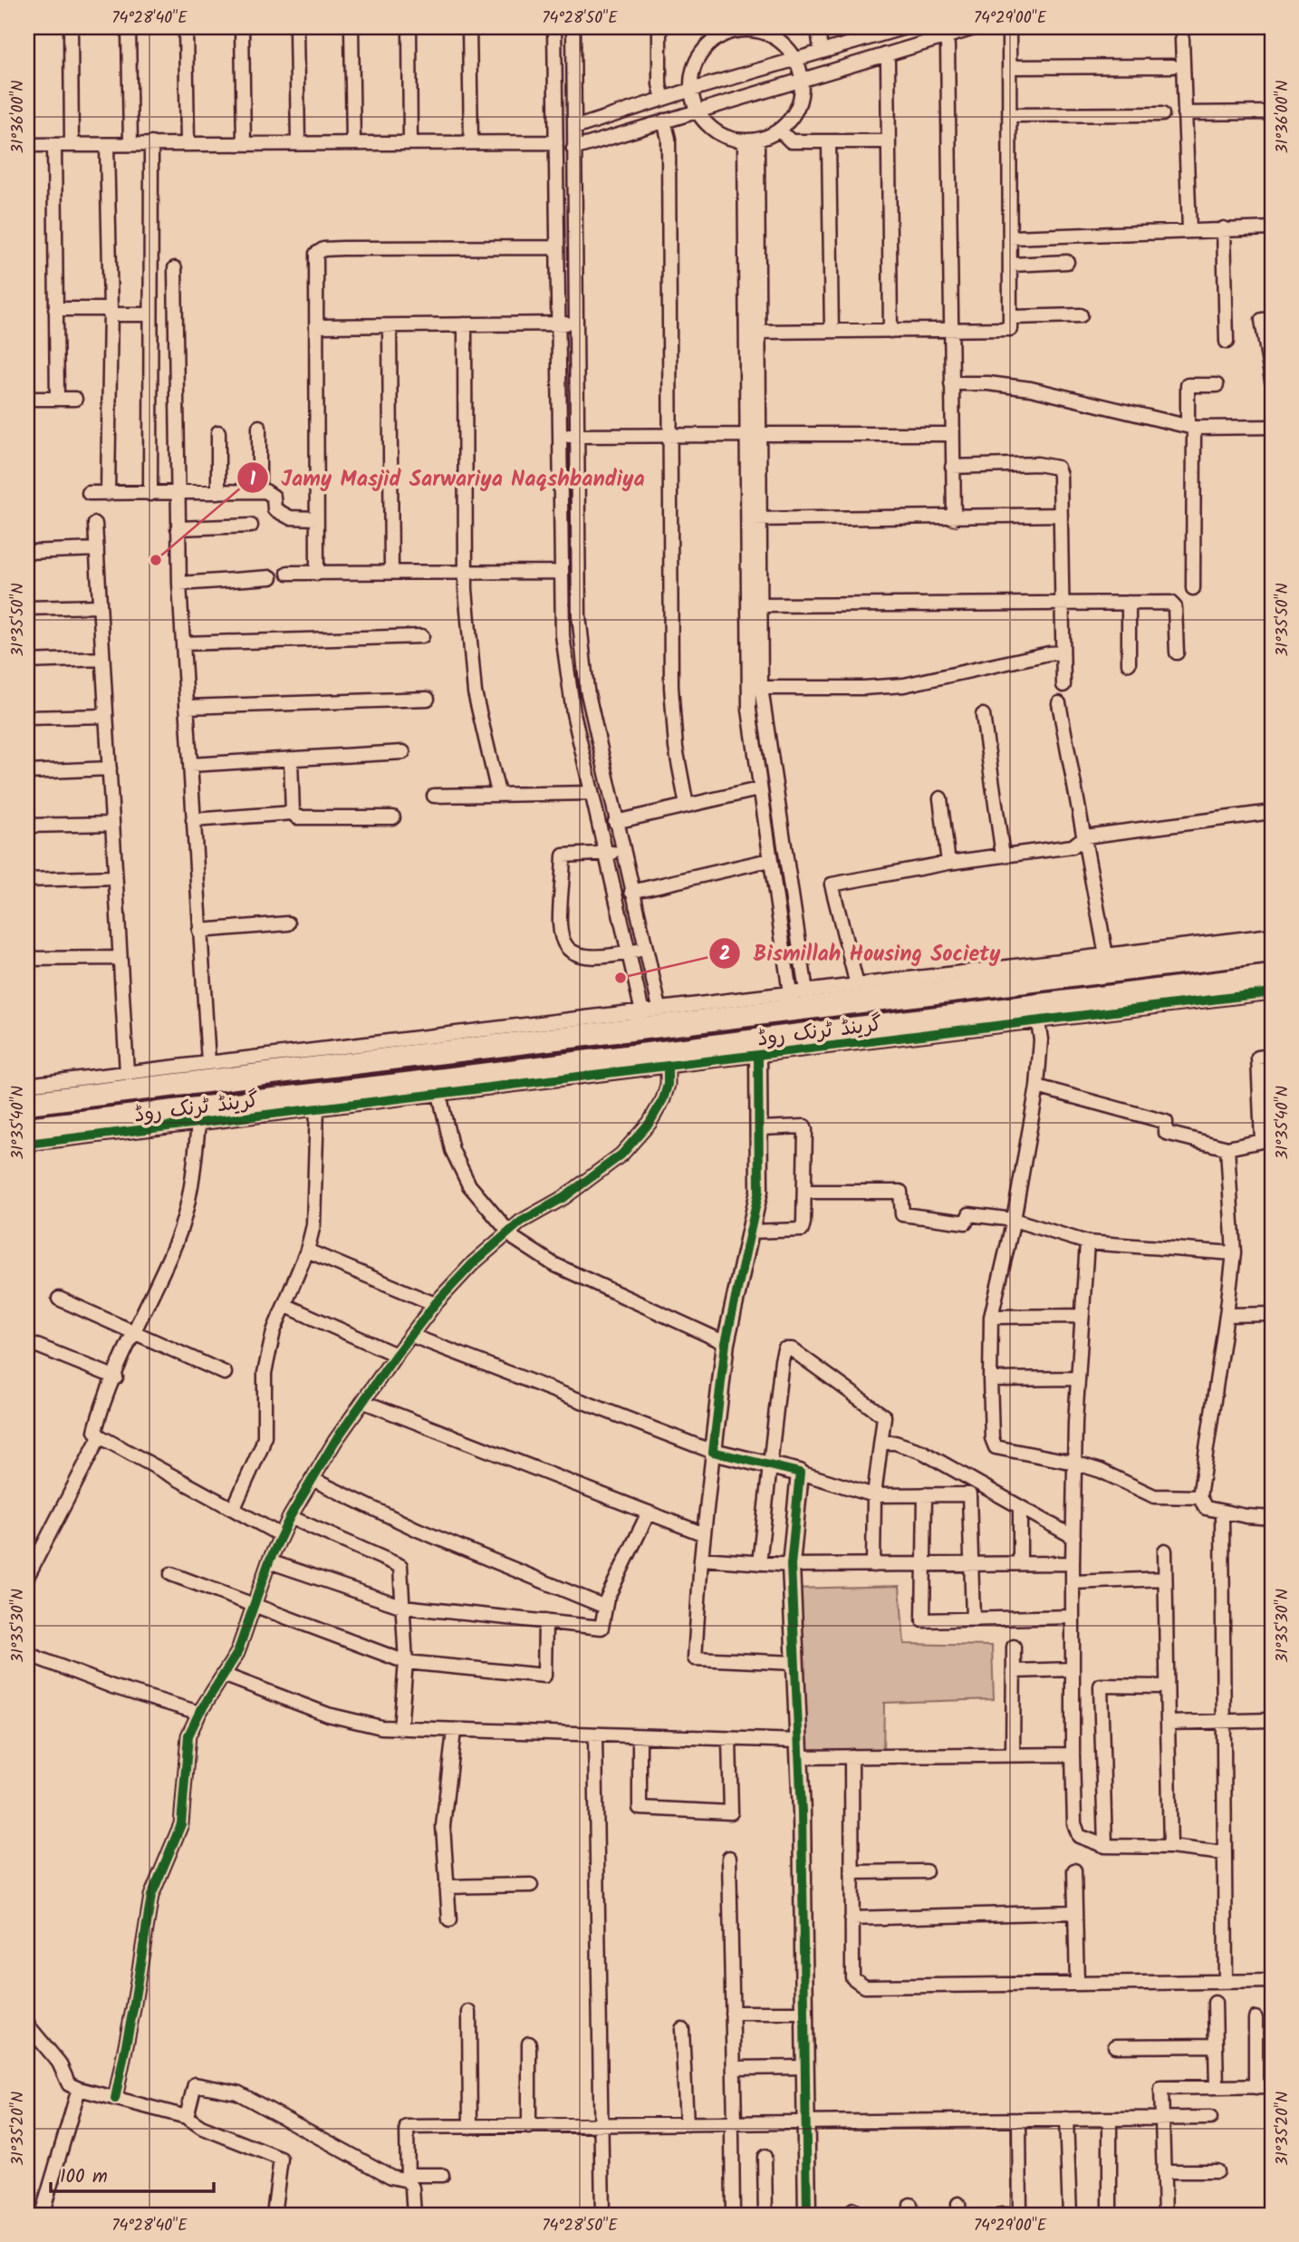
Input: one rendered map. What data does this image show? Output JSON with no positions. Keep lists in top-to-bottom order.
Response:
{
  "streets": {
    "highway": ["گرینڈ ٹرنک روڈ"]
  },
  "places": ["Jamy Masjid Sarwariya Naqshbandiya", "Bismillah Housing Society"],
  "scale_bar": "100 m",
  "coordinates": [
    "74°28'40\"E",
    "74°28'50\"E",
    "74°29'00\"E",
    "31°36'00\"N",
    "31°35'50\"N",
    "31°35'40\"N",
    "31°35'30\"N",
    "31°35'20\"N"
  ]
}
